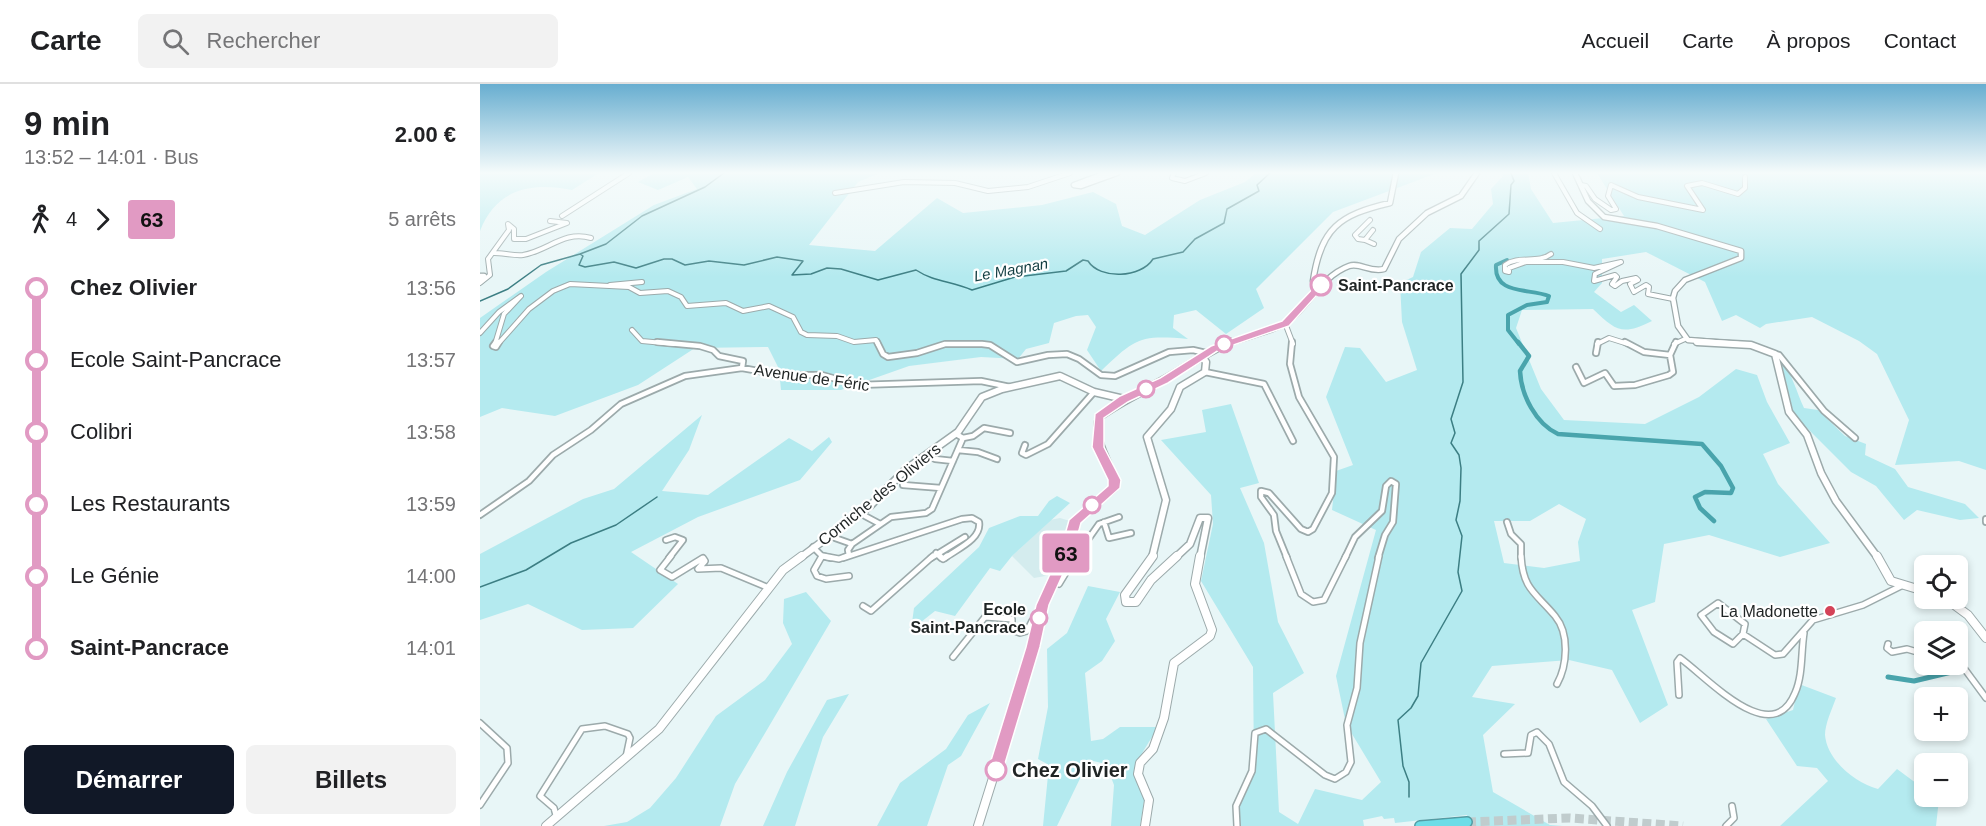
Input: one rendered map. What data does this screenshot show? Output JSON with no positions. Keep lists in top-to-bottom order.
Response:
{
  "streets": {
    "street": ["Avenue de Féric", "Corniche des Oliviers"]
  },
  "crossings": [
    ["Avenue de Féric", "Corniche des Oliviers"]
  ],
  "water": ["Le Magnan"],
  "places": [
    "Saint-Pancrace",
    "La Madonette",
    "Ecole Saint-Pancrace",
    "Chez Olivier"
  ],
  "lines": ["bus line 63"],
  "page": {
    "header": "Carte",
    "search": "Rechercher",
    "nav": [
      "Accueil",
      "Carte",
      "À propos",
      "Contact"
    ],
    "heading": ["9 min", "13:52 – 14:01 · Bus", "2.00 €"],
    "on_map": "63",
    "legs": ["4", "63", "5 arrêts"],
    "list": [
      {
        "name": "Chez Olivier",
        "value": "13:56"
      },
      {
        "name": "Ecole Saint-Pancrace",
        "value": "13:57"
      },
      {
        "name": "Colibri",
        "value": "13:58"
      },
      {
        "name": "Les Restaurants",
        "value": "13:59"
      },
      {
        "name": "Le Génie",
        "value": "14:00"
      },
      {
        "name": "Saint-Pancrace",
        "value": "14:01"
      }
    ],
    "map_buttons": ["+", "−"],
    "buttons": ["Démarrer", "Billets"]
  }
}
